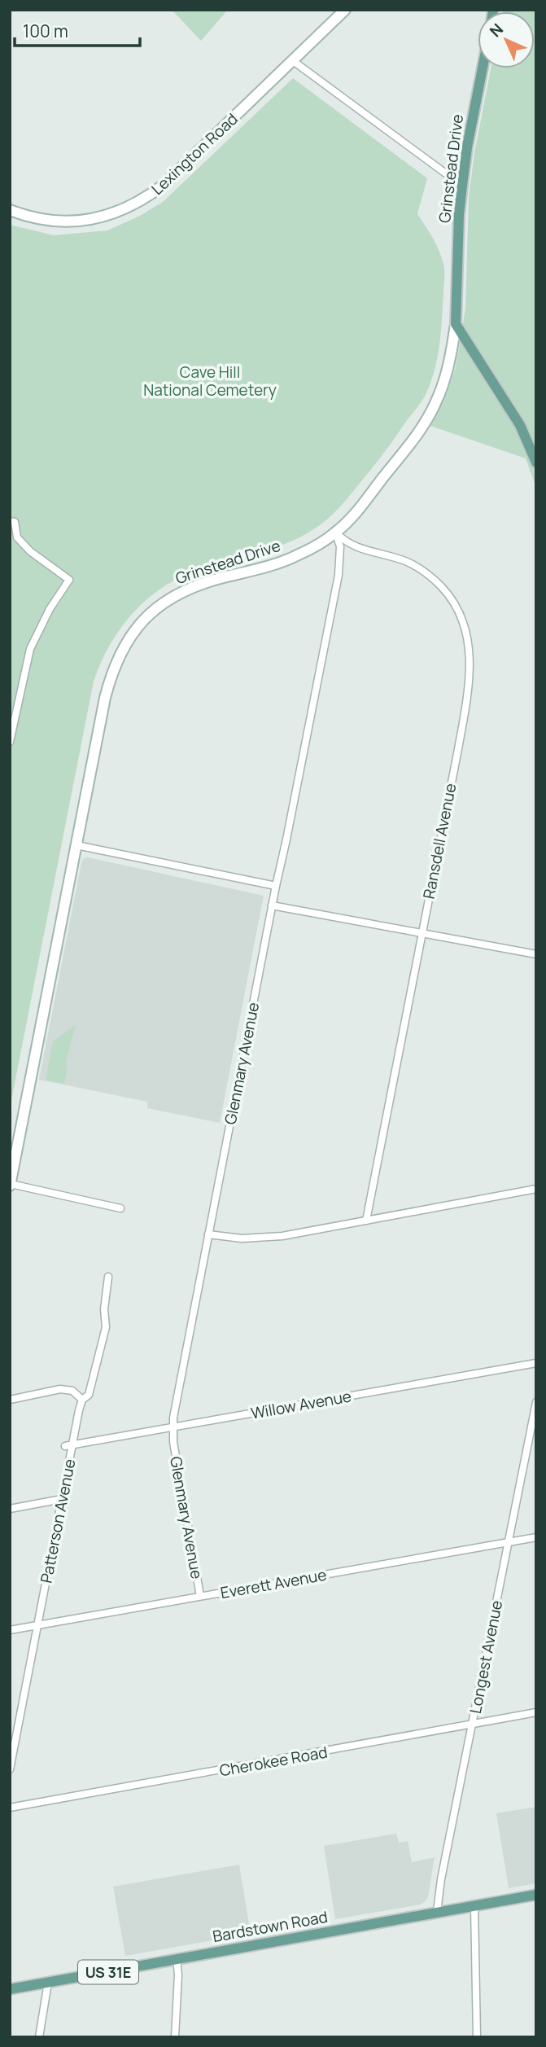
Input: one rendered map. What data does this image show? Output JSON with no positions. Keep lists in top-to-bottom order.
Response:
{
  "streets": {
    "main road": [
      "Lexington Road",
      "Grinstead Drive",
      "Bardstown Road",
      "US 31E"
    ],
    "street": [
      "Ransdell Avenue",
      "Glenmary Avenue",
      "Willow Avenue",
      "Patterson Avenue",
      "Everett Avenue",
      "Longest Avenue",
      "Cherokee Road"
    ]
  },
  "crossings": [
    ["Grinstead Drive", "Ransdell Avenue"],
    ["Grinstead Drive", "Glenmary Avenue"],
    ["Ransdell Avenue", "Glenmary Avenue"],
    ["Glenmary Avenue", "Willow Avenue"],
    ["Glenmary Avenue", "Everett Avenue"],
    ["Willow Avenue", "Patterson Avenue"],
    ["Patterson Avenue", "Everett Avenue"],
    ["Everett Avenue", "Longest Avenue"],
    ["Longest Avenue", "Cherokee Road"],
    ["Longest Avenue", "Bardstown Road"]
  ],
  "parks": ["Cave Hill National Cemetery"],
  "scale_bar": "100 m",
  "north": "top left"
}
